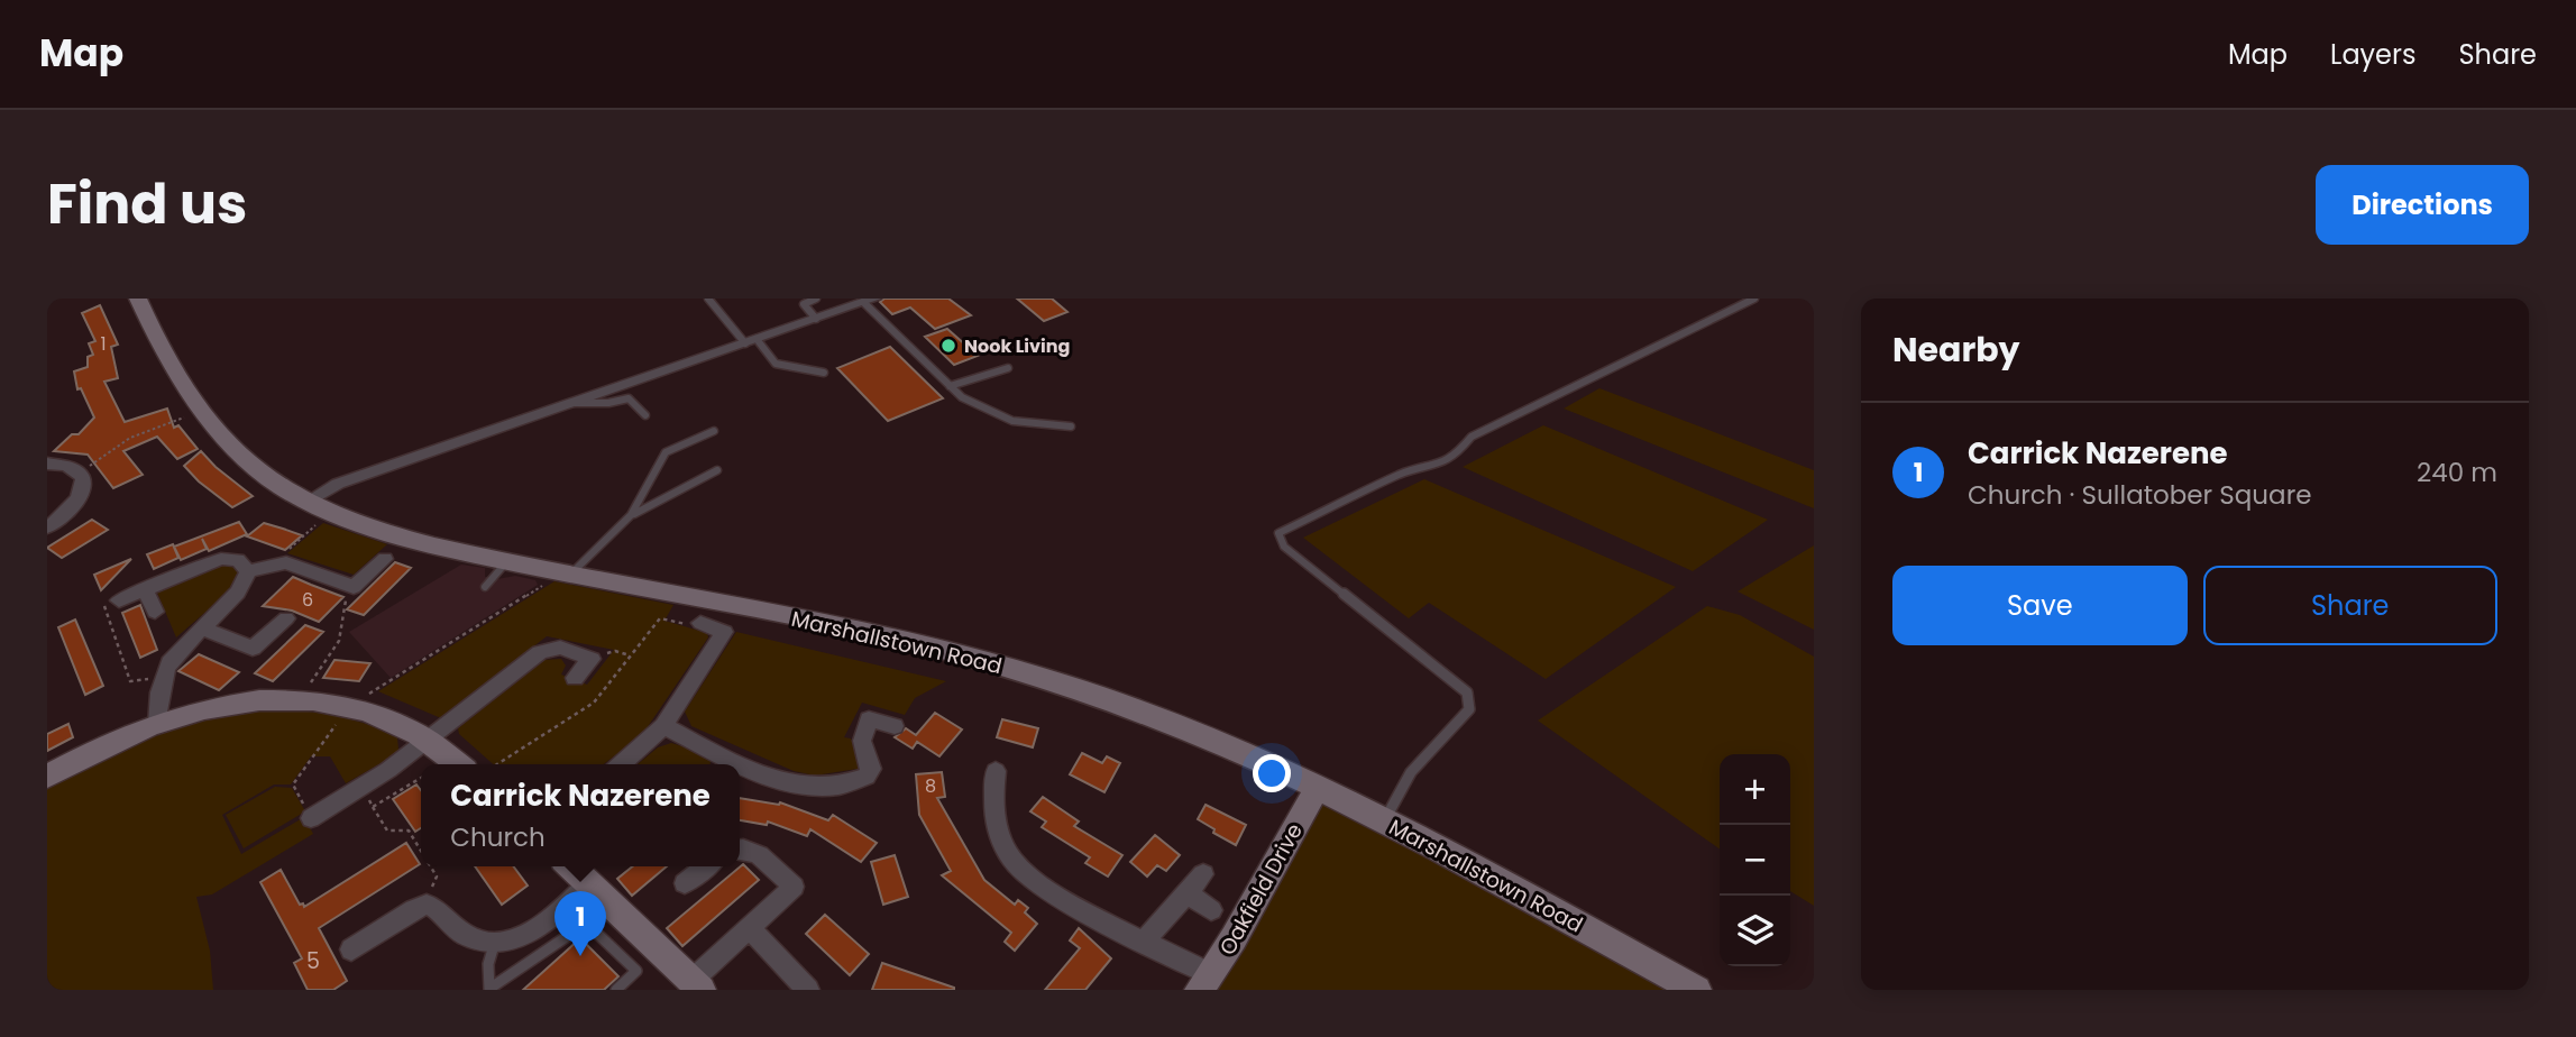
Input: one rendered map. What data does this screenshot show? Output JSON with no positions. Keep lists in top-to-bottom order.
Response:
{
  "streets": {
    "main road": ["Marshallstown Road", "Oakfield Drive"]
  },
  "crossings": [
    ["Marshallstown Road", "Oakfield Drive"]
  ],
  "places": ["Nook Living"],
  "house_numbers": [
    "1",
    "6",
    "8",
    "5"
  ],
  "page": {
    "header": "Map",
    "nav": ["Map", "Layers", "Share"],
    "title": "Find us",
    "buttons": [
      "Directions",
      ["Save", "Share"]
    ],
    "heading": "Nearby",
    "list": [
      {
        "mark": "1",
        "name": "Carrick Nazerene",
        "note": "Church · Sullatober Square",
        "value": "240 m"
      }
    ],
    "map_buttons": ["+", "−"],
    "popup": ["Carrick Nazerene", "Church"],
    "pins": "1"
  }
}
